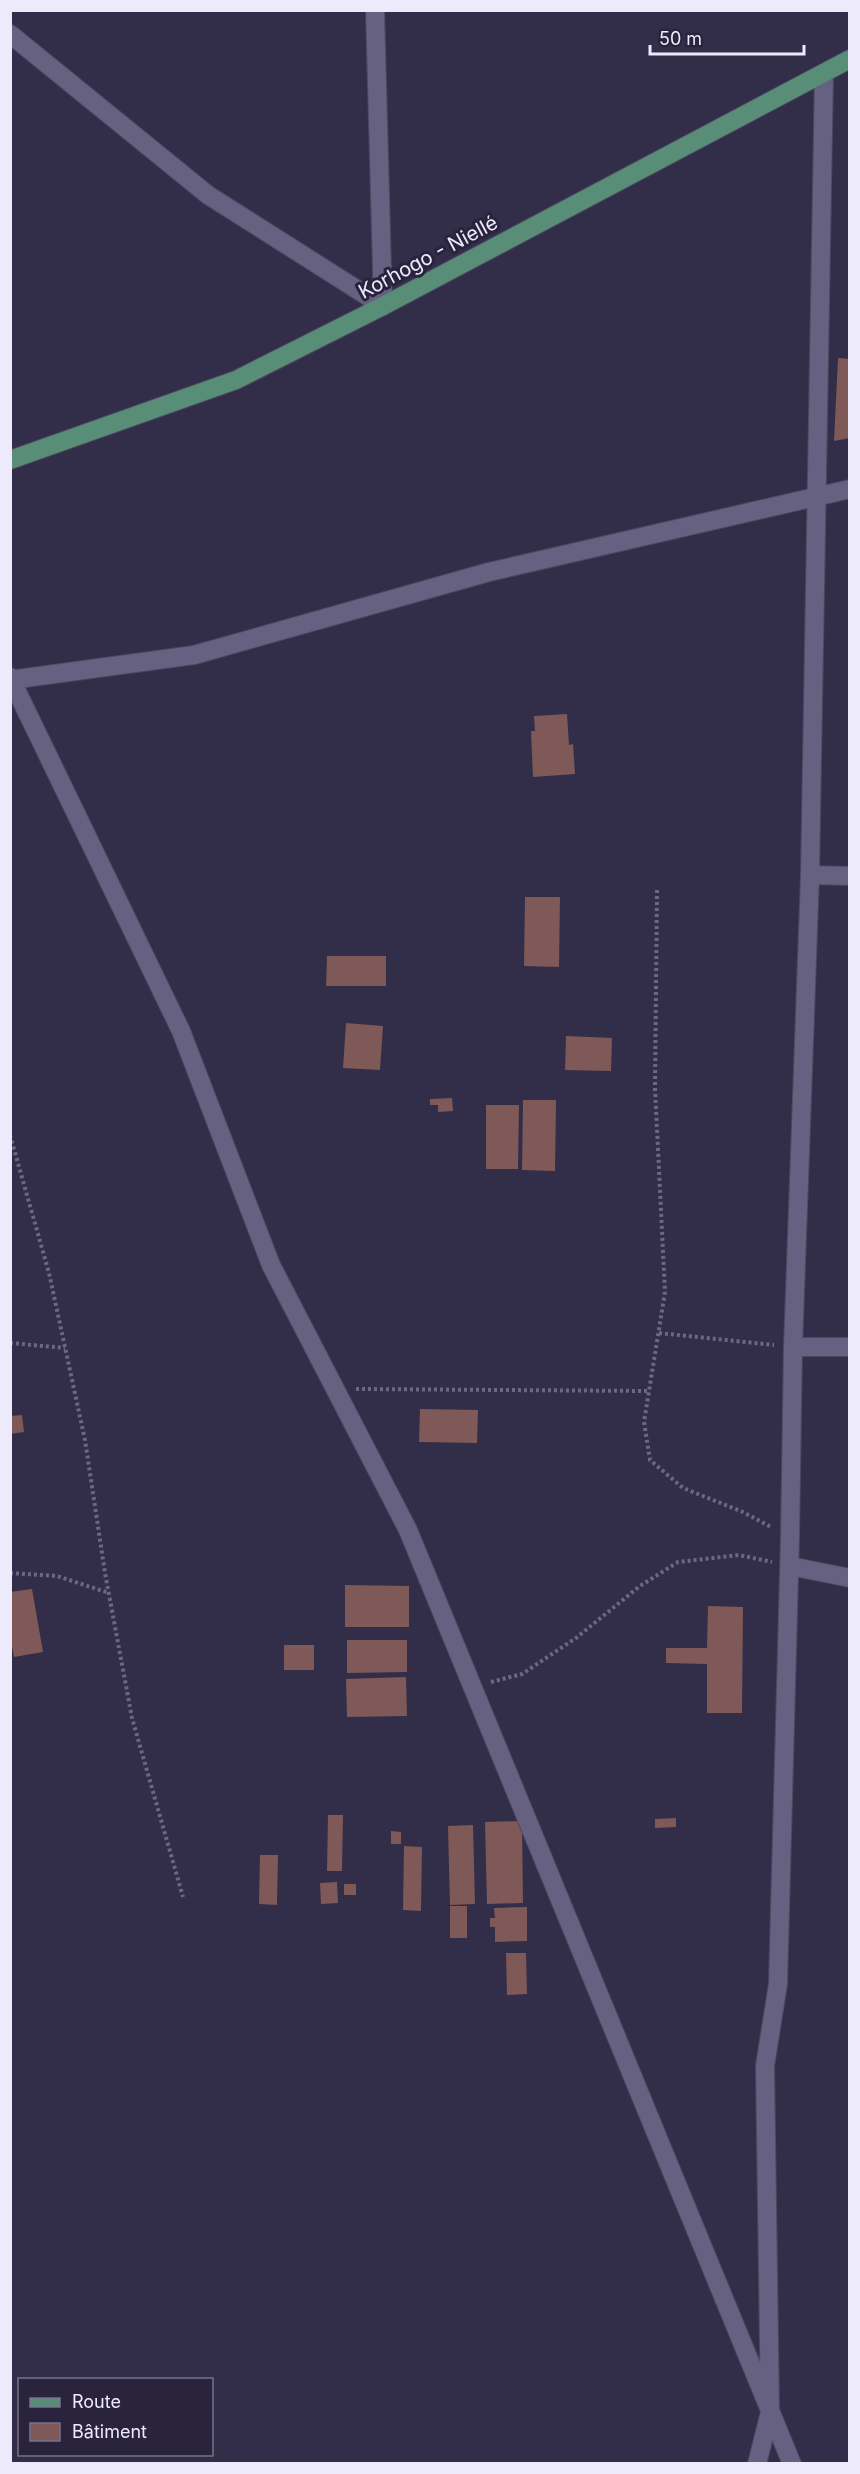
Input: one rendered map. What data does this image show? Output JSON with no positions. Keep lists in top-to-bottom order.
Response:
{
  "streets": {
    "main road": ["Korhogo - Niellé"]
  },
  "legend": ["Route", "Bâtiment"],
  "scale_bar": "50 m"
}
